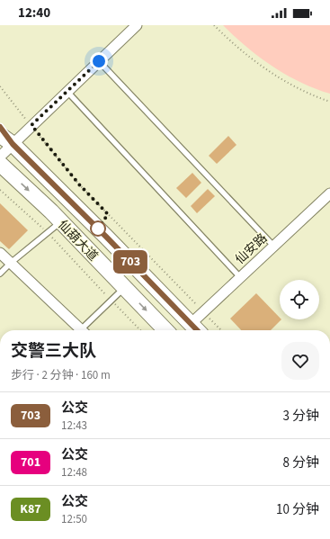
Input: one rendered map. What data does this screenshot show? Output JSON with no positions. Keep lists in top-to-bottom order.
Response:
{
  "streets": {
    "main road": ["仙葫大道"],
    "street": ["仙安路"]
  },
  "crossings": [
    ["仙葫大道", "仙安路"]
  ],
  "lines": ["bus line 703"],
  "page": {
    "status": "12:40",
    "on_map": "703",
    "heading": ["交警三大队", "步行 · 2 分钟 · 160 m"],
    "list": [
      {
        "mark": "703",
        "name": "公交",
        "note": "12:43",
        "value": "3 分钟"
      },
      {
        "mark": "701",
        "name": "公交",
        "note": "12:48",
        "value": "8 分钟"
      },
      {
        "mark": "K87",
        "name": "公交",
        "note": "12:50",
        "value": "10 分钟"
      }
    ]
  }
}
